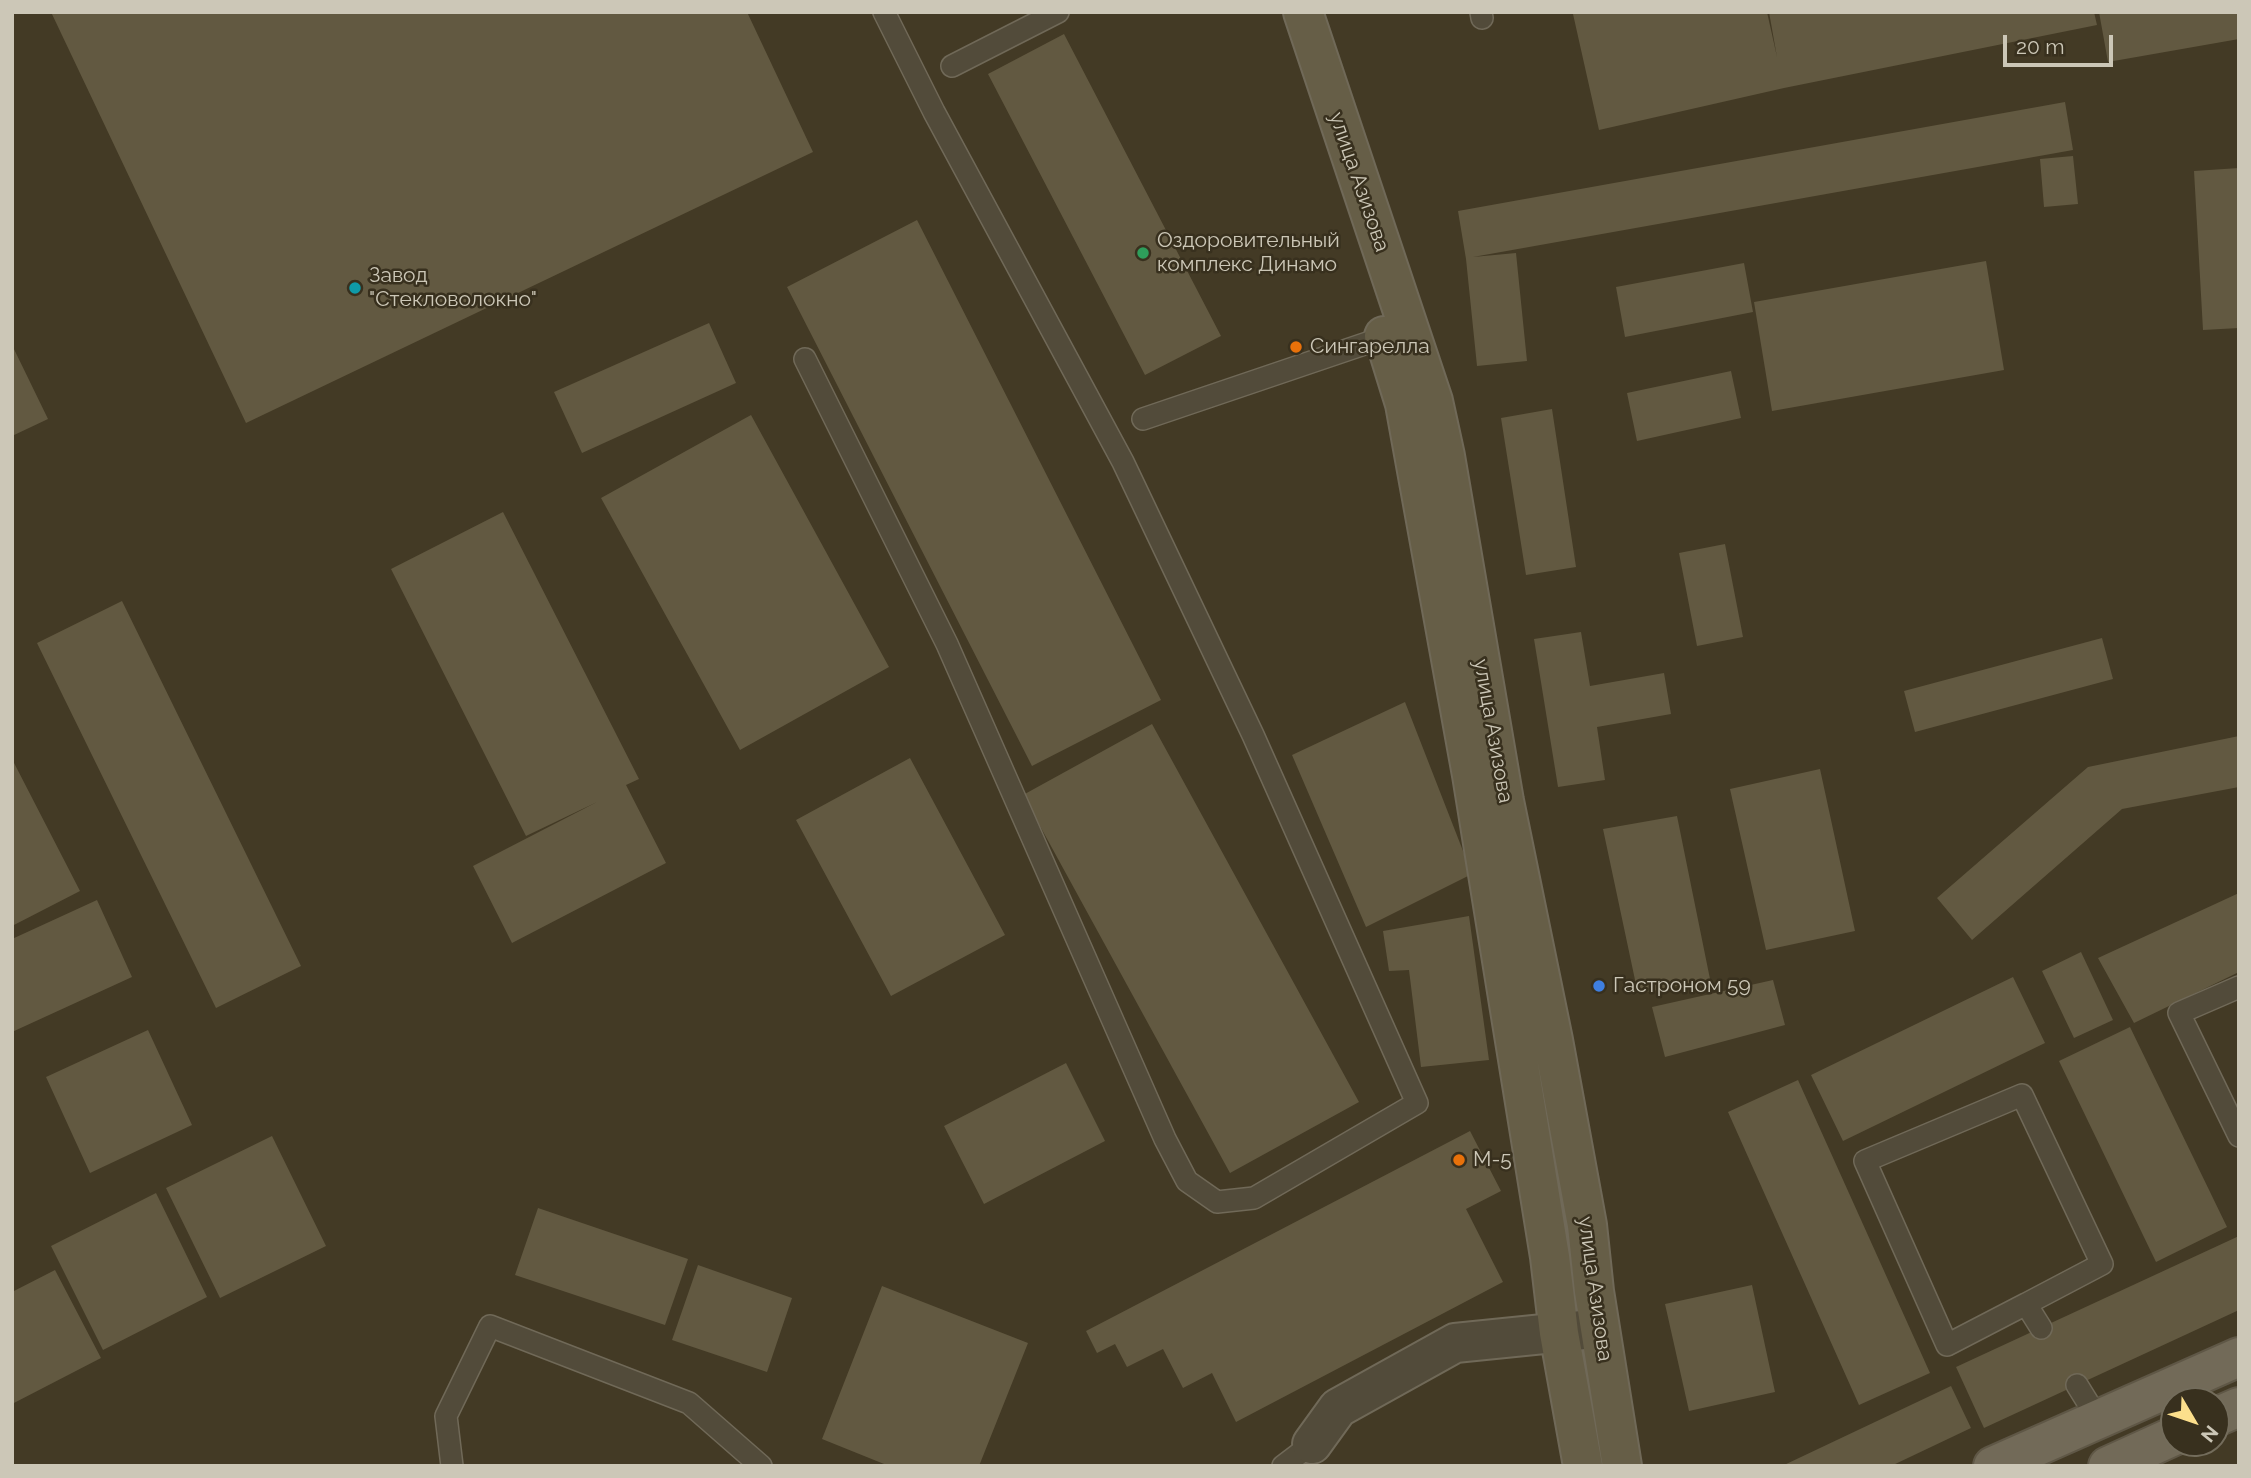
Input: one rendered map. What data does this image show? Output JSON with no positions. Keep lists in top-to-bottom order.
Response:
{
  "streets": {
    "main road": ["улица Азизова"]
  },
  "places": [
    "Оздоровительный комплекс Динамо",
    "Завод \"Стекловолокно\"",
    "Сингарелла",
    "Гастроном 59",
    "М-5"
  ],
  "scale_bar": "20 m",
  "north": "bottom right"
}
